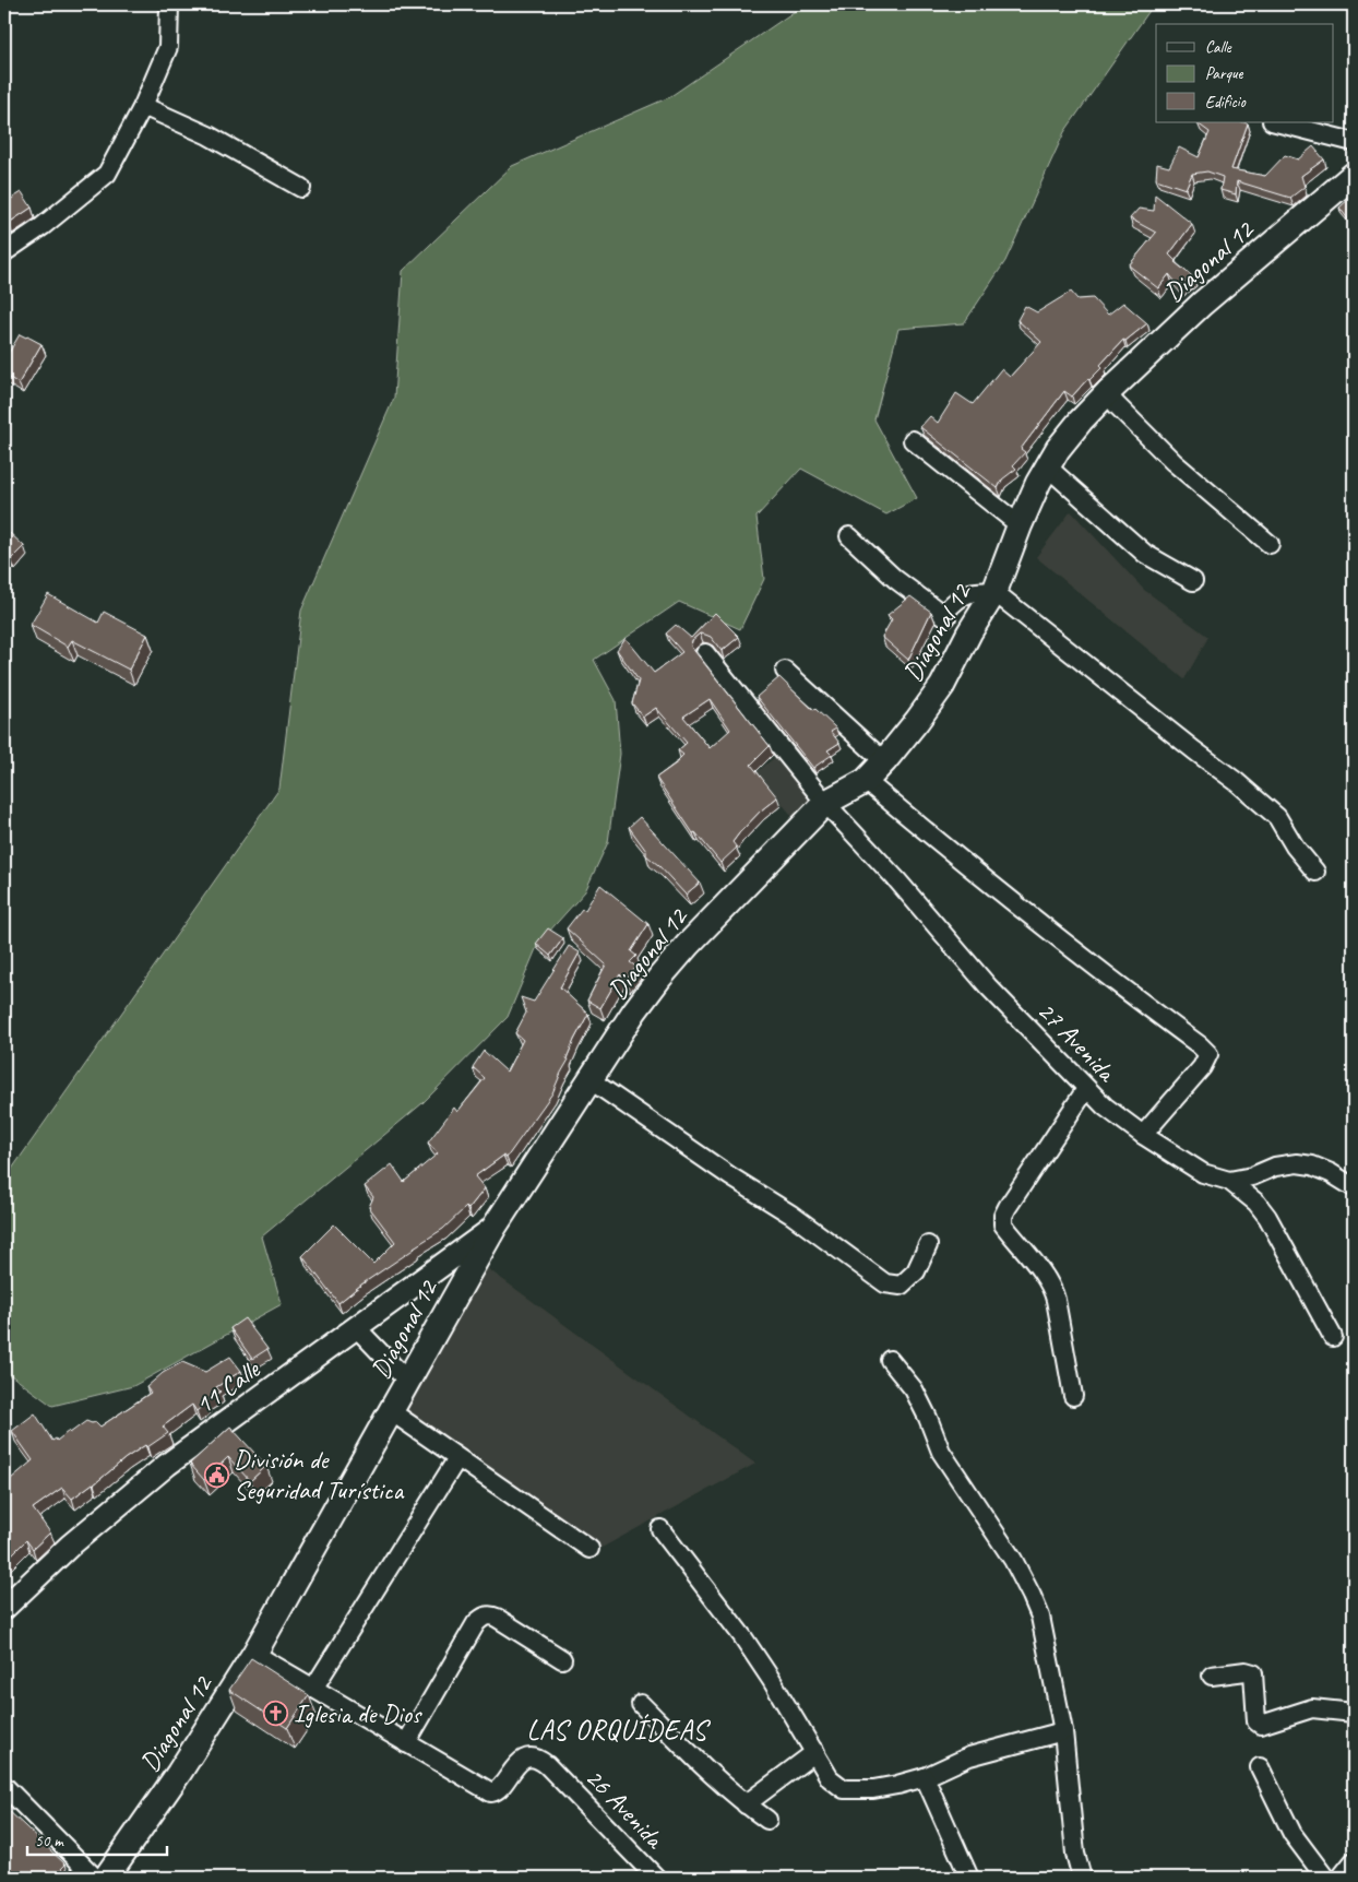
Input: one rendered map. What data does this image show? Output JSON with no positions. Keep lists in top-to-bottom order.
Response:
{
  "streets": {
    "main road": ["Diagonal 12"],
    "street": ["27 Avenida", "11 Calle", "26 Avenida"]
  },
  "crossings": [
    ["Diagonal 12", "27 Avenida"],
    ["Diagonal 12", "11 Calle"],
    ["Diagonal 12", "26 Avenida"]
  ],
  "districts": ["LAS ORQUÍDEAS"],
  "places": {
    "public building": ["División de Seguridad Turística"],
    "church": ["Iglesia de Dios"]
  },
  "legend": ["Calle", "Parque", "Edificio"],
  "scale_bar": "50 m"
}
